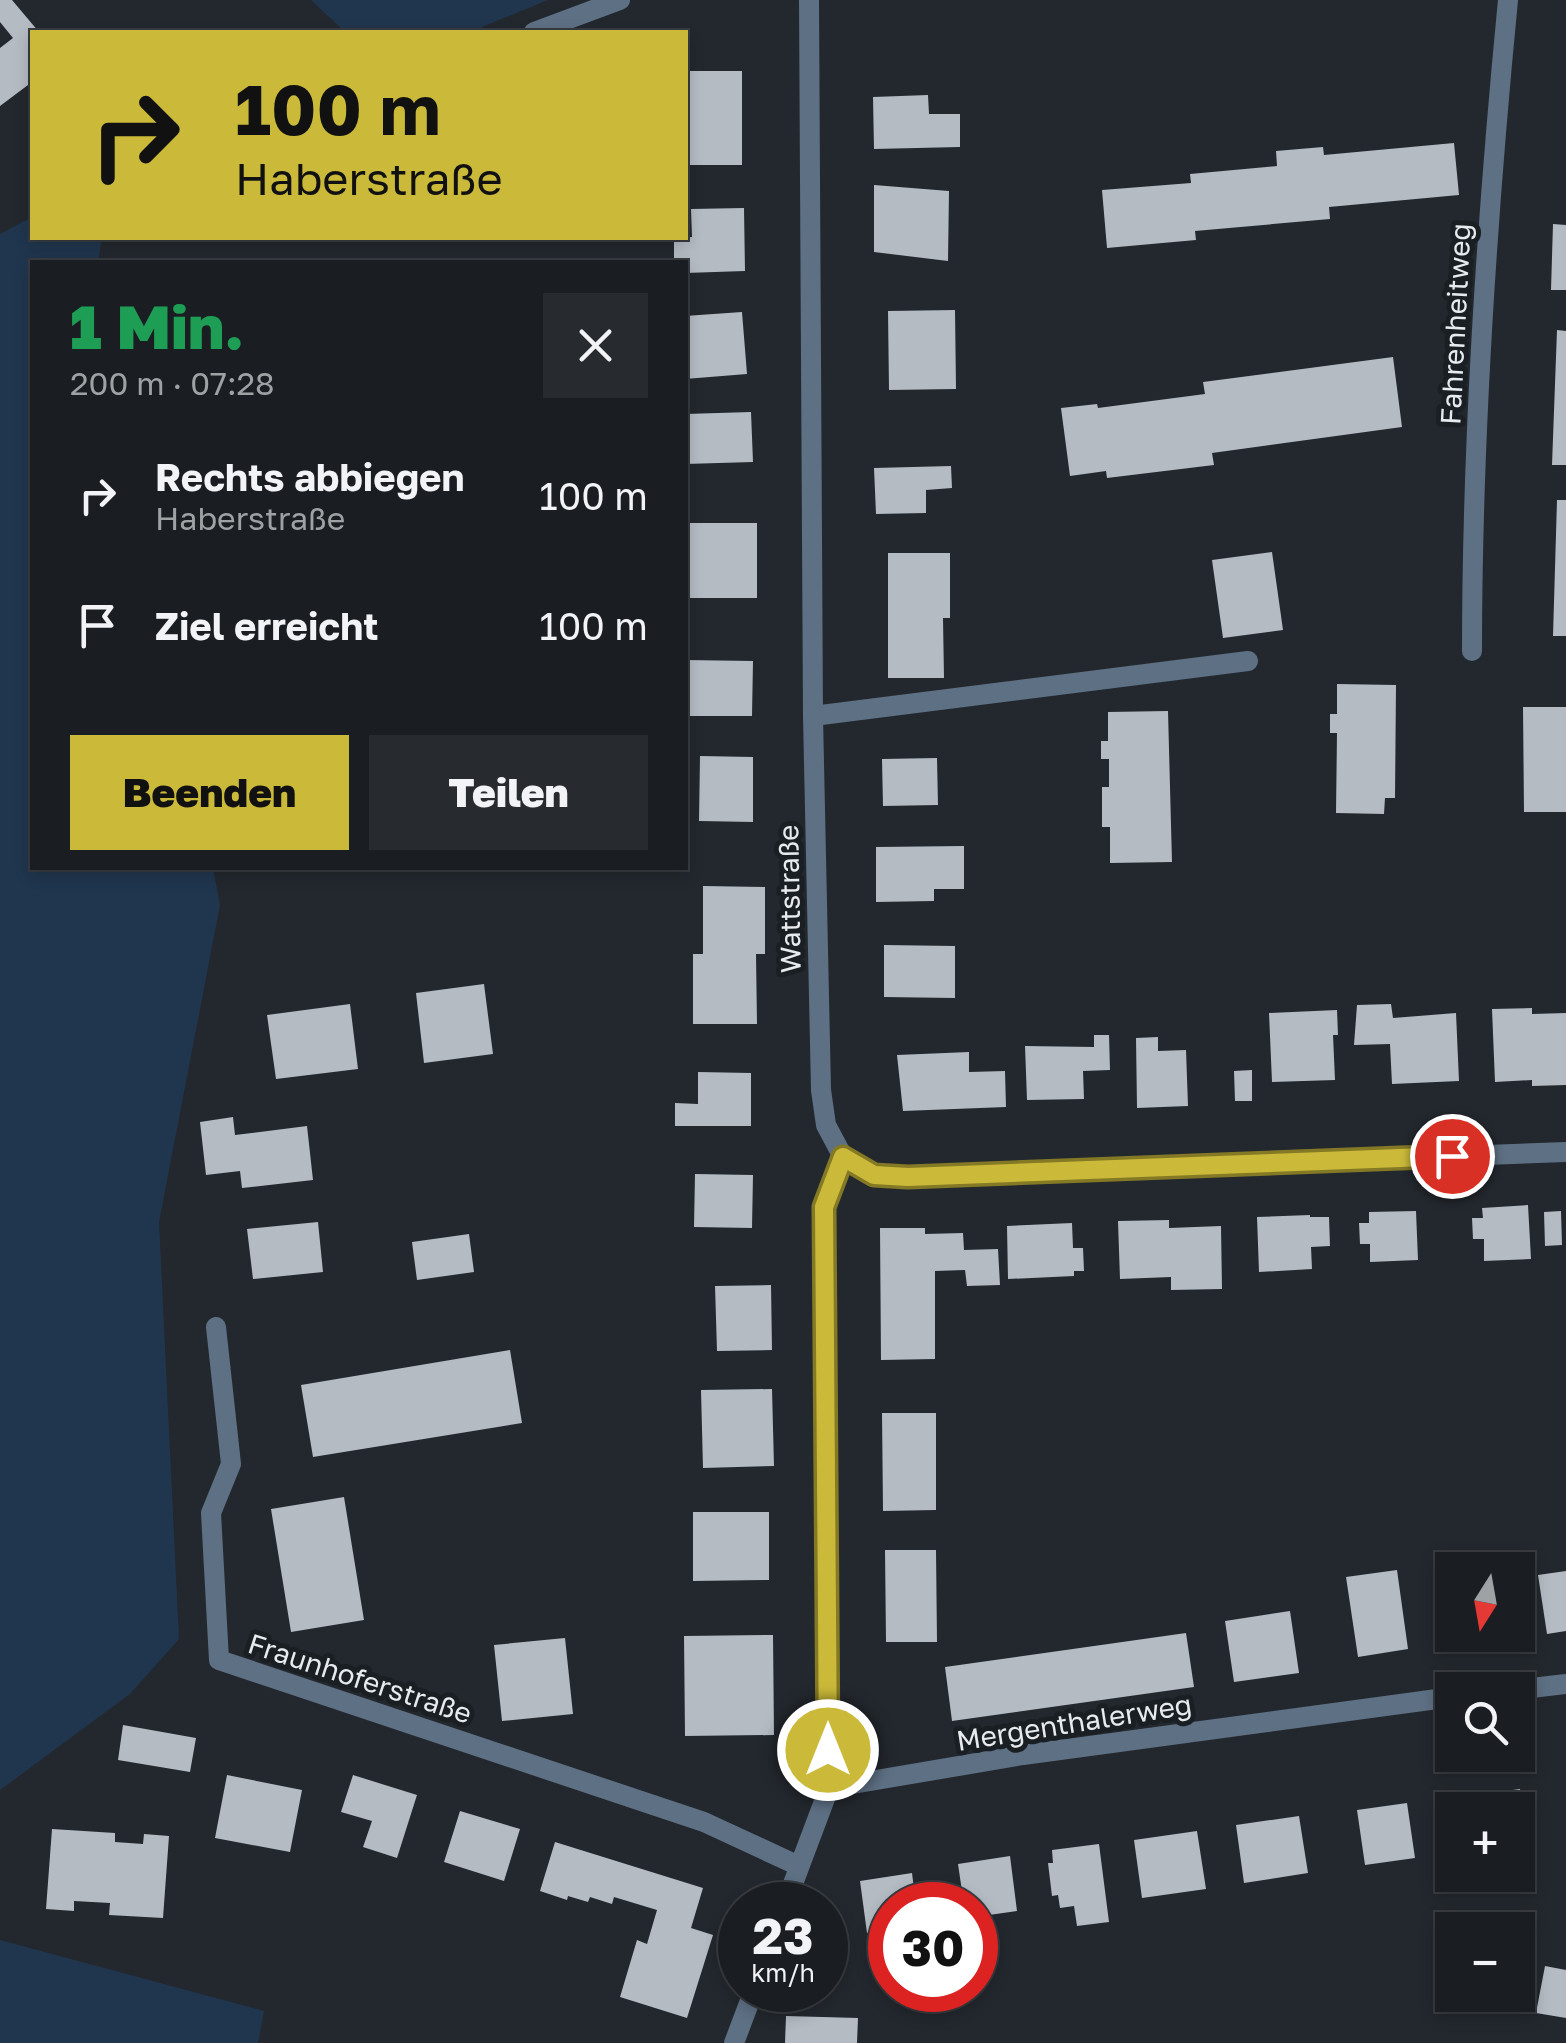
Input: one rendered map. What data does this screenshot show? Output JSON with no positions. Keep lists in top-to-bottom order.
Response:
{
  "streets": {
    "street": [
      "Fahrenheitweg",
      "Wattstraße",
      "Fraunhoferstraße",
      "Mergenthalerweg"
    ]
  },
  "north": "bottom",
  "page": {
    "turn": ["100 m", "Haberstraße"],
    "heading": ["1 Min.", "200 m · 07:28"],
    "list": [
      {
        "name": "Rechts abbiegen",
        "note": "Haberstraße",
        "value": "100 m"
      },
      {
        "name": "Ziel erreicht",
        "value": "100 m"
      }
    ],
    "buttons": ["Beenden", "Teilen"],
    "map_buttons": ["+", "−"],
    "speed": "23 km/h",
    "limit": "30"
  }
}
